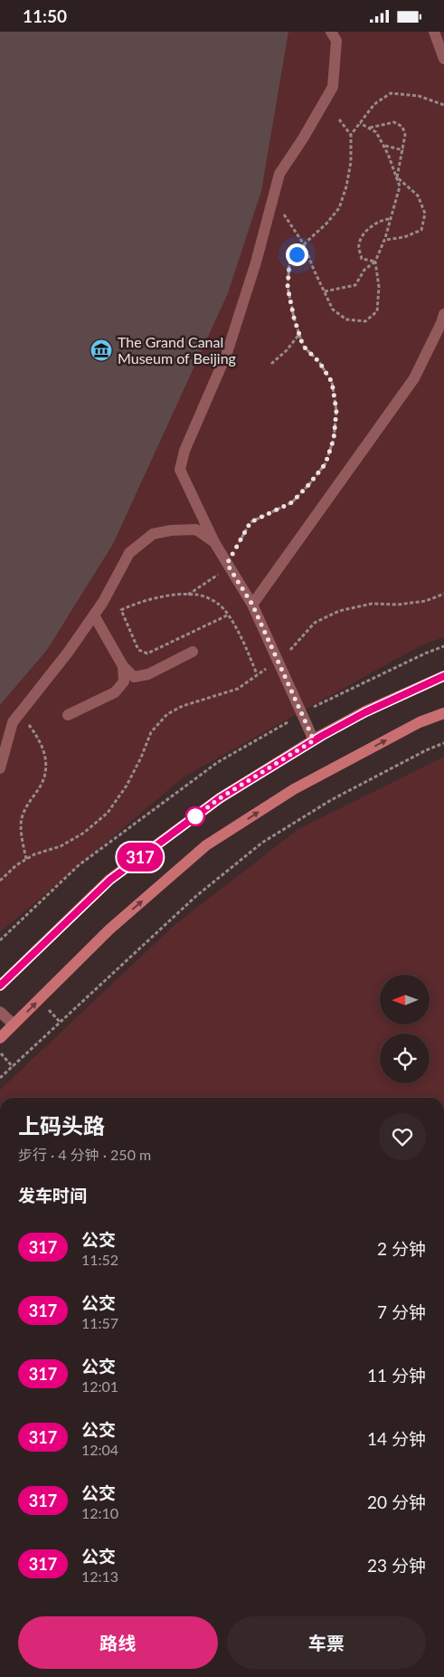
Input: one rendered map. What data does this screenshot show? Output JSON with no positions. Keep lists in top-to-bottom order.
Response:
{
  "places": {
    "museum": ["The Grand Canal Museum of Beijing"]
  },
  "lines": ["bus line 317"],
  "north": "left",
  "page": {
    "status": "11:50",
    "on_map": "317",
    "heading": [
      ["上码头路", "步行 · 4 分钟 · 250 m"],
      "发车时间"
    ],
    "list": [
      {
        "mark": "317",
        "name": "公交",
        "note": "11:52",
        "value": "2 分钟"
      },
      {
        "mark": "317",
        "name": "公交",
        "note": "11:57",
        "value": "7 分钟"
      },
      {
        "mark": "317",
        "name": "公交",
        "note": "12:01",
        "value": "11 分钟"
      },
      {
        "mark": "317",
        "name": "公交",
        "note": "12:04",
        "value": "14 分钟"
      },
      {
        "mark": "317",
        "name": "公交",
        "note": "12:10",
        "value": "20 分钟"
      },
      {
        "mark": "317",
        "name": "公交",
        "note": "12:13",
        "value": "23 分钟"
      }
    ],
    "buttons": ["路线", "车票"]
  }
}
